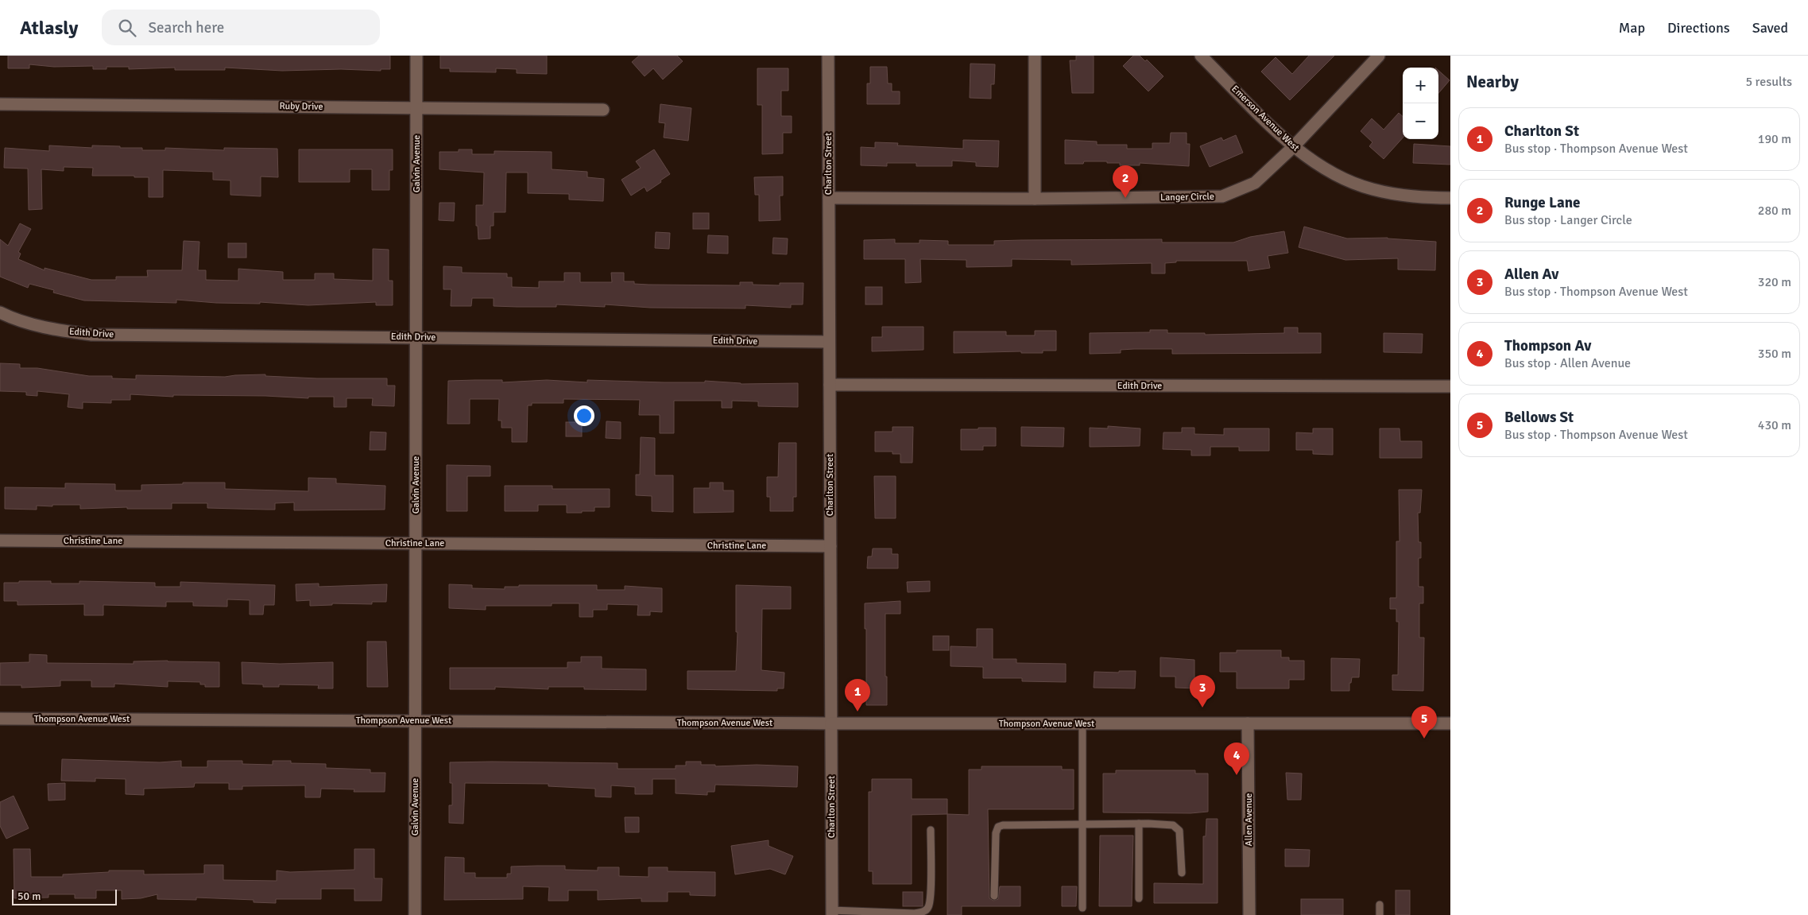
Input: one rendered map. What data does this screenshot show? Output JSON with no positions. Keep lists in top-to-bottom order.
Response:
{
  "streets": {
    "street": [
      "Ruby Drive",
      "Emerson Avenue West",
      "Galvin Avenue",
      "Charlton Street",
      "Langer Circle",
      "Edith Drive",
      "Christine Lane",
      "Thompson Avenue West",
      "Allen Avenue"
    ]
  },
  "crossings": [
    ["Ruby Drive", "Galvin Avenue"],
    ["Emerson Avenue West", "Langer Circle"],
    ["Galvin Avenue", "Edith Drive"],
    ["Galvin Avenue", "Christine Lane"],
    ["Galvin Avenue", "Thompson Avenue West"],
    ["Charlton Street", "Langer Circle"],
    ["Charlton Street", "Edith Drive"],
    ["Charlton Street", "Christine Lane"],
    ["Charlton Street", "Thompson Avenue West"],
    ["Thompson Avenue West", "Allen Avenue"]
  ],
  "scale_bar": "50 m",
  "page": {
    "header": "Atlasly",
    "search": "Search here",
    "nav": ["Map", "Directions", "Saved"],
    "heading": ["Nearby", "5 results"],
    "map_buttons": ["+", "−"],
    "list": [
      {
        "mark": "1",
        "name": "Charlton St",
        "note": "Bus stop · Thompson Avenue West",
        "value": "190 m"
      },
      {
        "mark": "2",
        "name": "Runge Lane",
        "note": "Bus stop · Langer Circle",
        "value": "280 m"
      },
      {
        "mark": "3",
        "name": "Allen Av",
        "note": "Bus stop · Thompson Avenue West",
        "value": "320 m"
      },
      {
        "mark": "4",
        "name": "Thompson Av",
        "note": "Bus stop · Allen Avenue",
        "value": "350 m"
      },
      {
        "mark": "5",
        "name": "Bellows St",
        "note": "Bus stop · Thompson Avenue West",
        "value": "430 m"
      }
    ],
    "pins": [
      "2",
      "3",
      "1",
      "5",
      "4"
    ],
    "scale": "50 m"
  }
}
